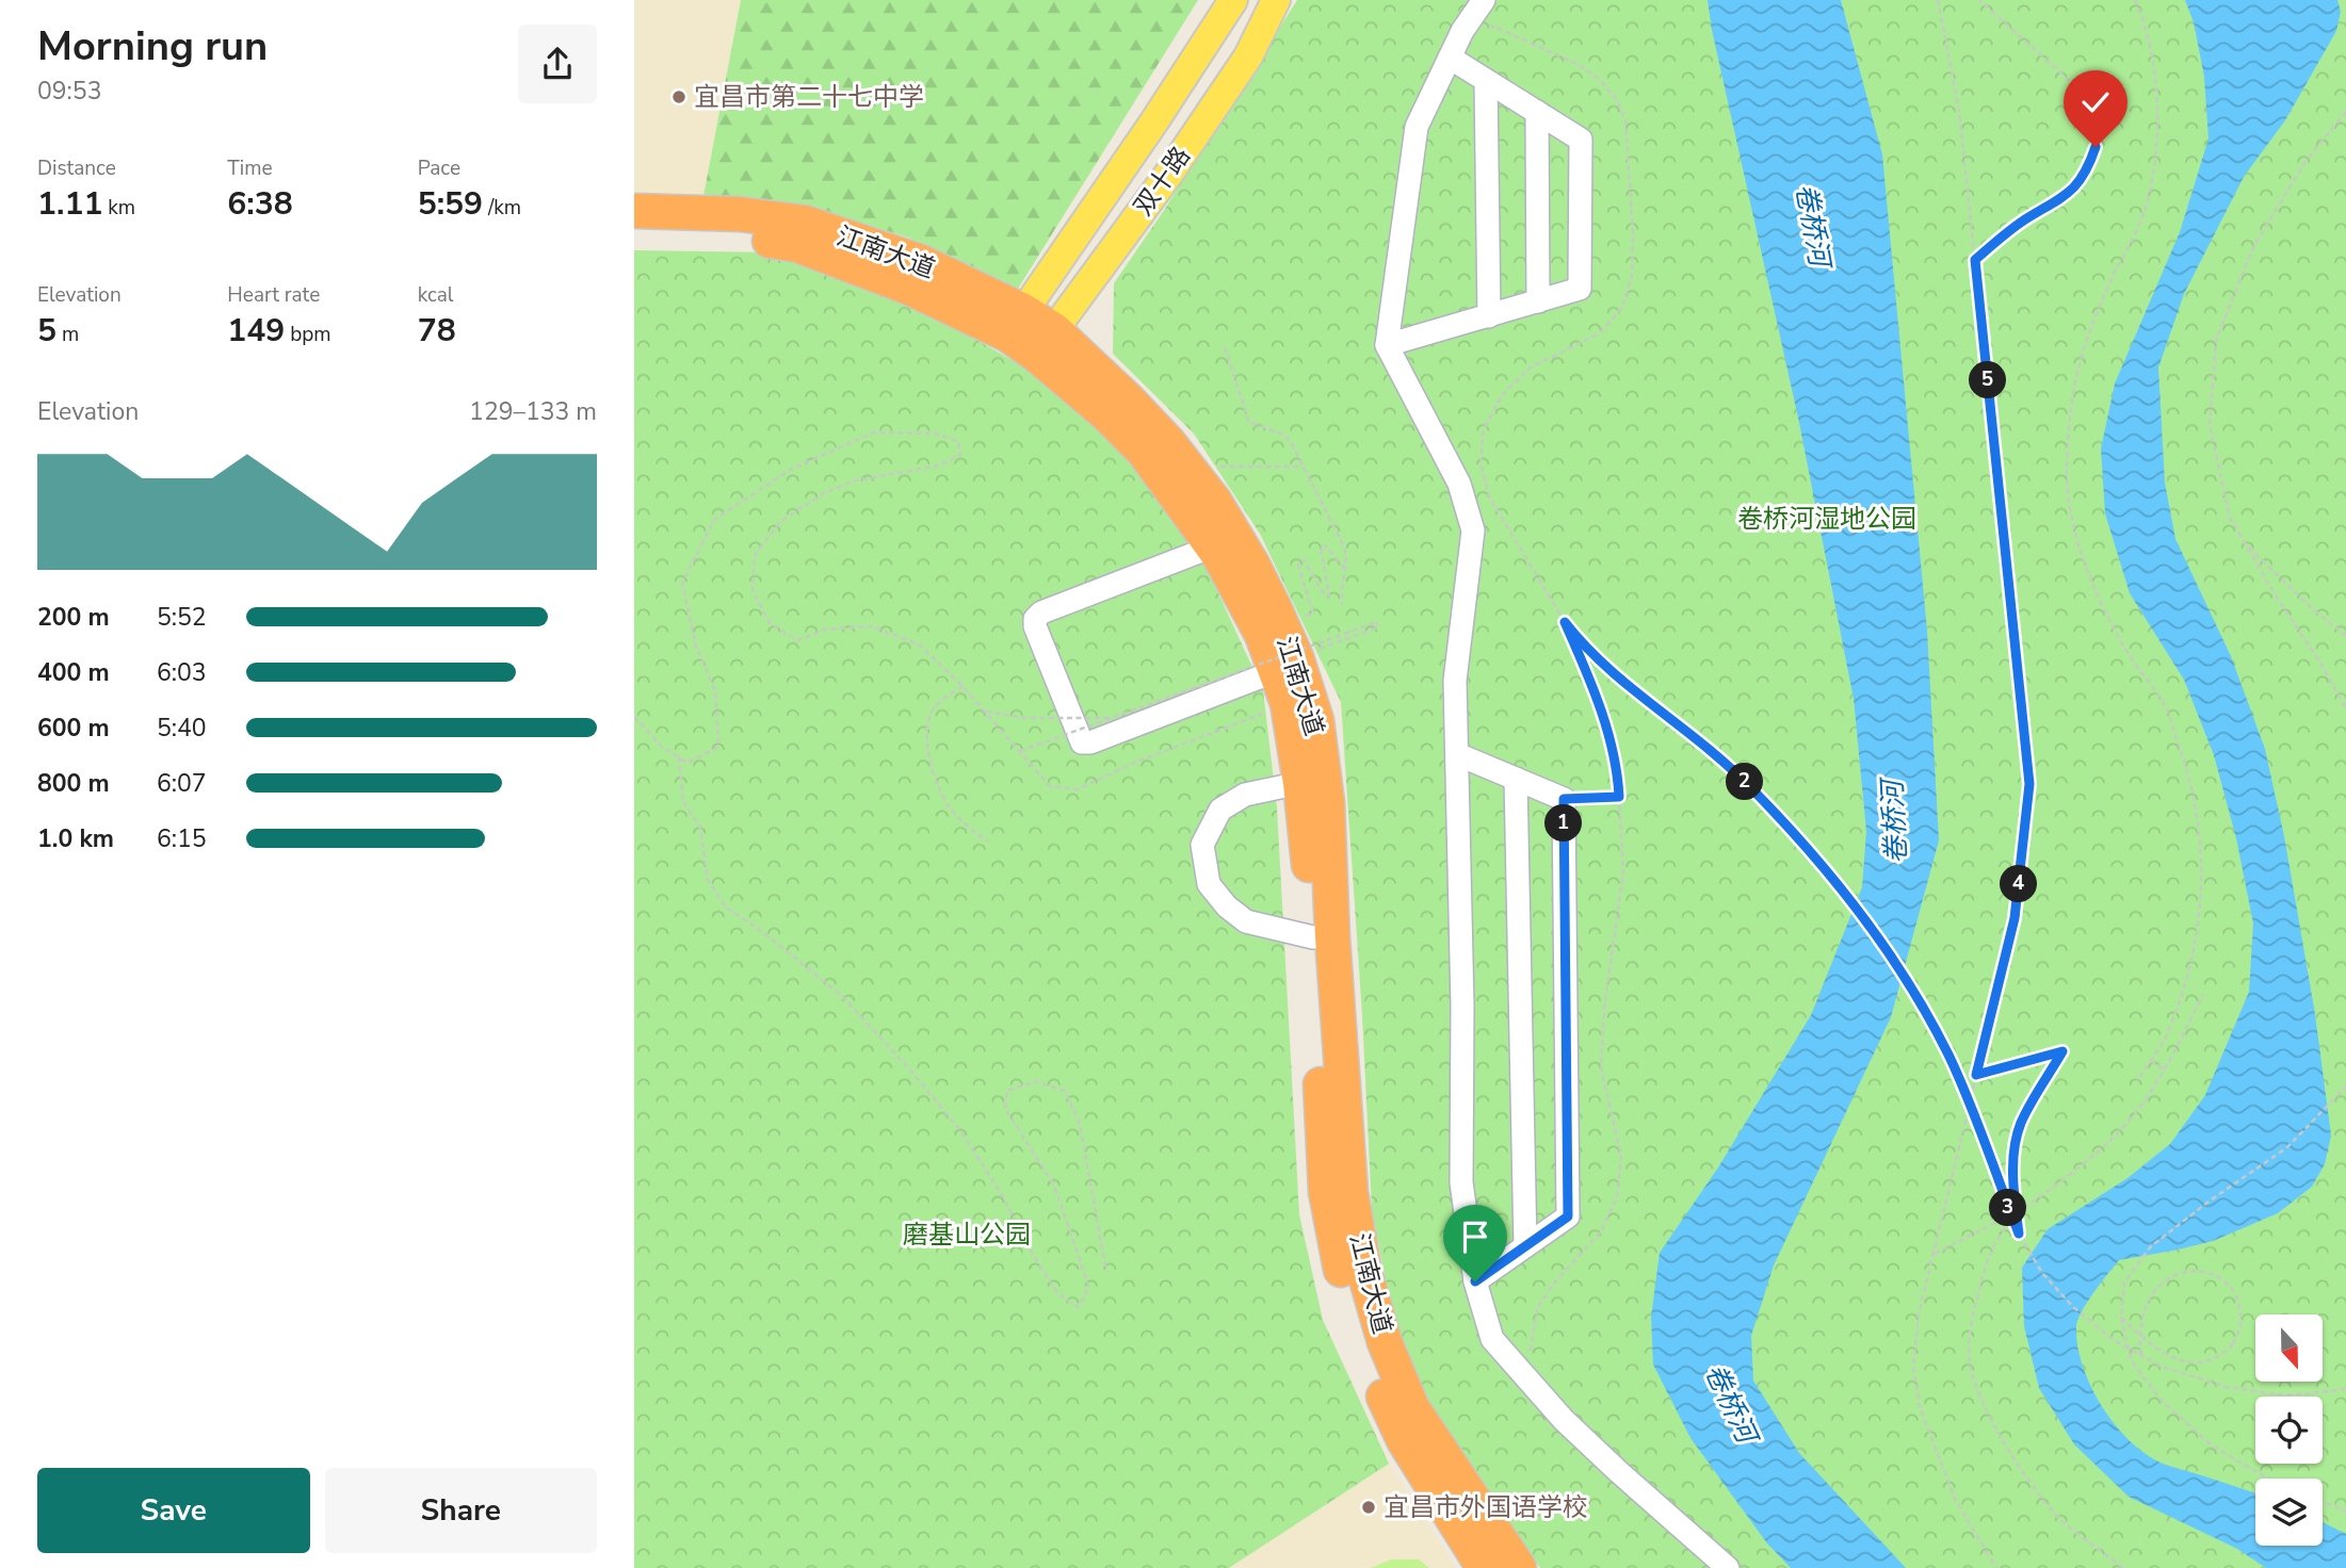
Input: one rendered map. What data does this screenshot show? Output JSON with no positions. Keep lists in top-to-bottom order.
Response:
{
  "streets": {
    "highway": ["江南大道"],
    "main road": ["双十路"]
  },
  "crossings": [
    ["双十路", "江南大道"]
  ],
  "water": ["卷桥河"],
  "parks": ["卷桥河湿地公园", "磨基山公园"],
  "places": ["宜昌市第二十七中学", "宜昌市外国语学校"],
  "north": "bottom",
  "page": {
    "heading": ["Morning run", "09:53"],
    "stats": [
      ["Distance", "1.11 km"],
      ["Time", "6:38"],
      ["Pace", "5:59 /km"],
      ["Elevation", "5 m"],
      ["Heart rate", "149 bpm"],
      ["kcal", "78"]
    ],
    "pins": [
      "5",
      "2",
      "1",
      "4",
      "3"
    ],
    "chart": ["Elevation", "129–133 m"],
    "list": [
      {
        "name": "200 m",
        "note": "5:52"
      },
      {
        "name": "400 m",
        "note": "6:03"
      },
      {
        "name": "600 m",
        "note": "5:40"
      },
      {
        "name": "800 m",
        "note": "6:07"
      },
      {
        "name": "1.0 km",
        "note": "6:15"
      }
    ],
    "buttons": ["Save", "Share"]
  }
}
